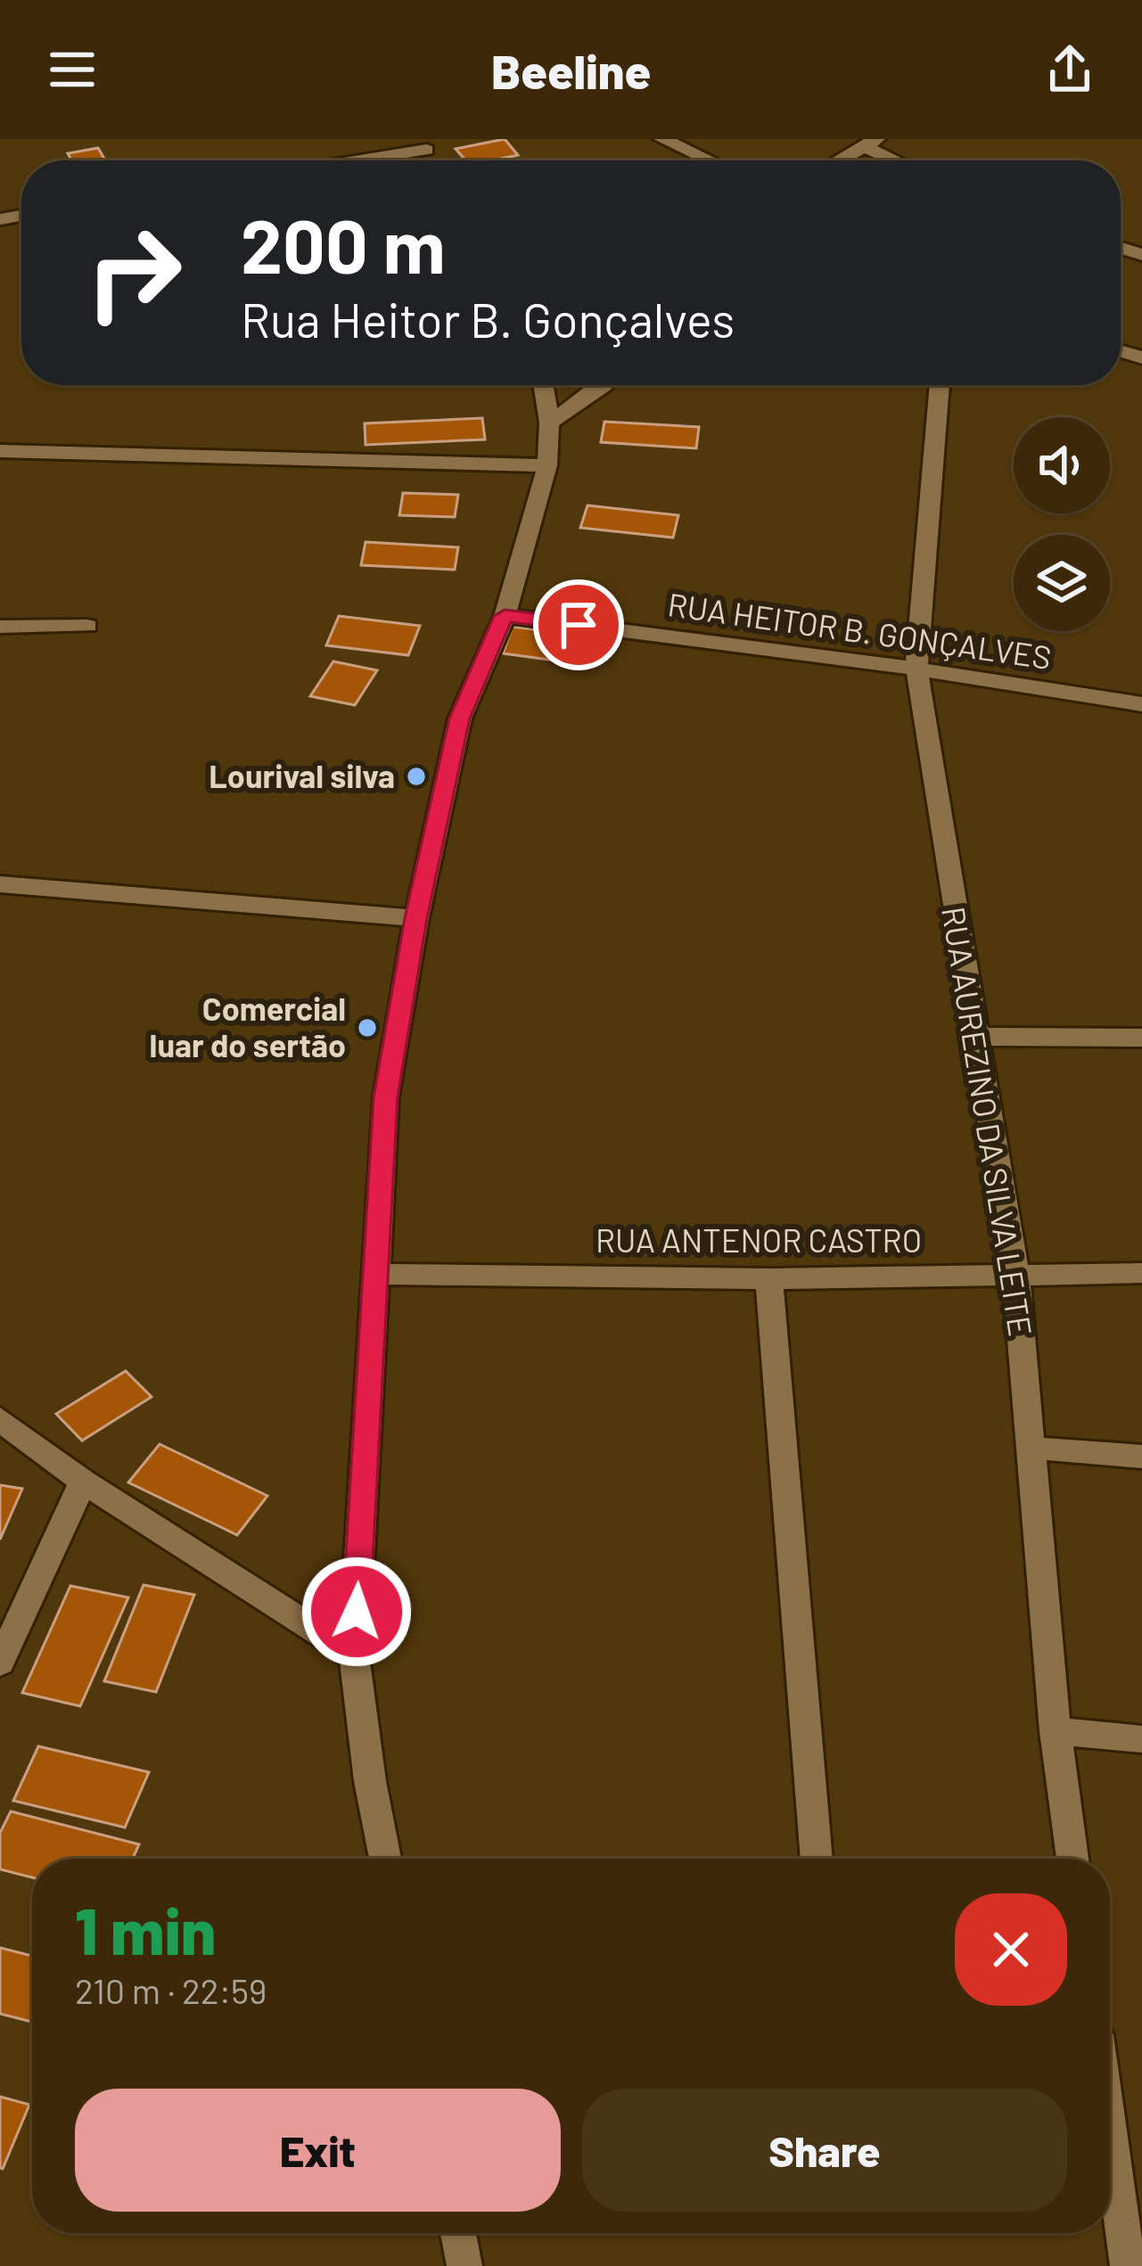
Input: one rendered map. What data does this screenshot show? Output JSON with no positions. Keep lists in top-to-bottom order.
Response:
{
  "streets": {
    "street": ["RUA HEITOR B. GONÇALVES", "RUA AUREZINO DA SILVA LEITE", "RUA ANTENOR CASTRO"]
  },
  "crossings": [
    ["RUA HEITOR B. GONÇALVES", "RUA AUREZINO DA SILVA LEITE"],
    ["RUA AUREZINO DA SILVA LEITE", "RUA ANTENOR CASTRO"]
  ],
  "places": ["Lourival silva", "Comercial luar do sertão"],
  "page": {
    "header": "Beeline",
    "turn": ["200 m", "Rua Heitor B. Gonçalves"],
    "heading": ["1 min", "210 m · 22:59"],
    "buttons": ["Exit", "Share"]
  }
}
